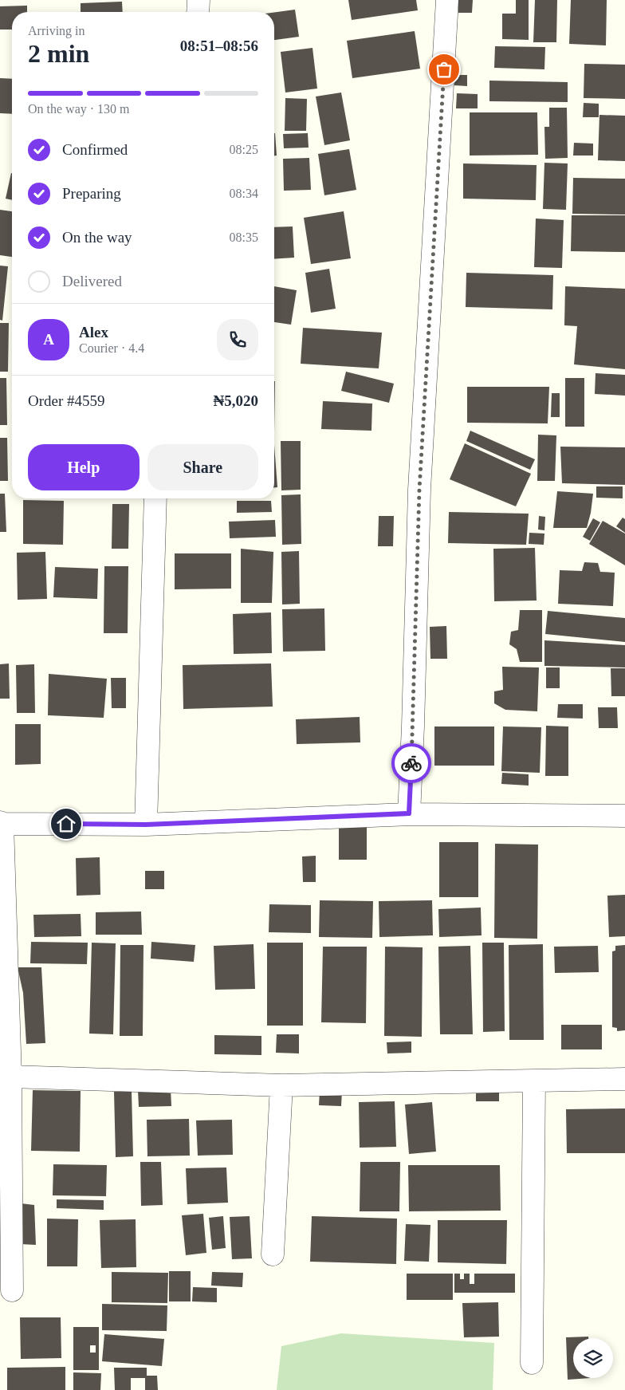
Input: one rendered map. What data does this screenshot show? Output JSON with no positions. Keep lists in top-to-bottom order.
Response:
{
  "page": {
    "heading": ["2 min", "Arriving in", "08:51–08:56"],
    "panel": [
      "Alex",
      "Courier · 4.4",
      "Order #4559",
      "₦5,020"
    ],
    "bar": "On the way · 130 m",
    "list": [
      ["Confirmed", "08:25"],
      ["Preparing", "08:34"],
      ["On the way", "08:35"],
      "Delivered"
    ],
    "round": "A",
    "buttons": ["Help", "Share"]
  }
}
